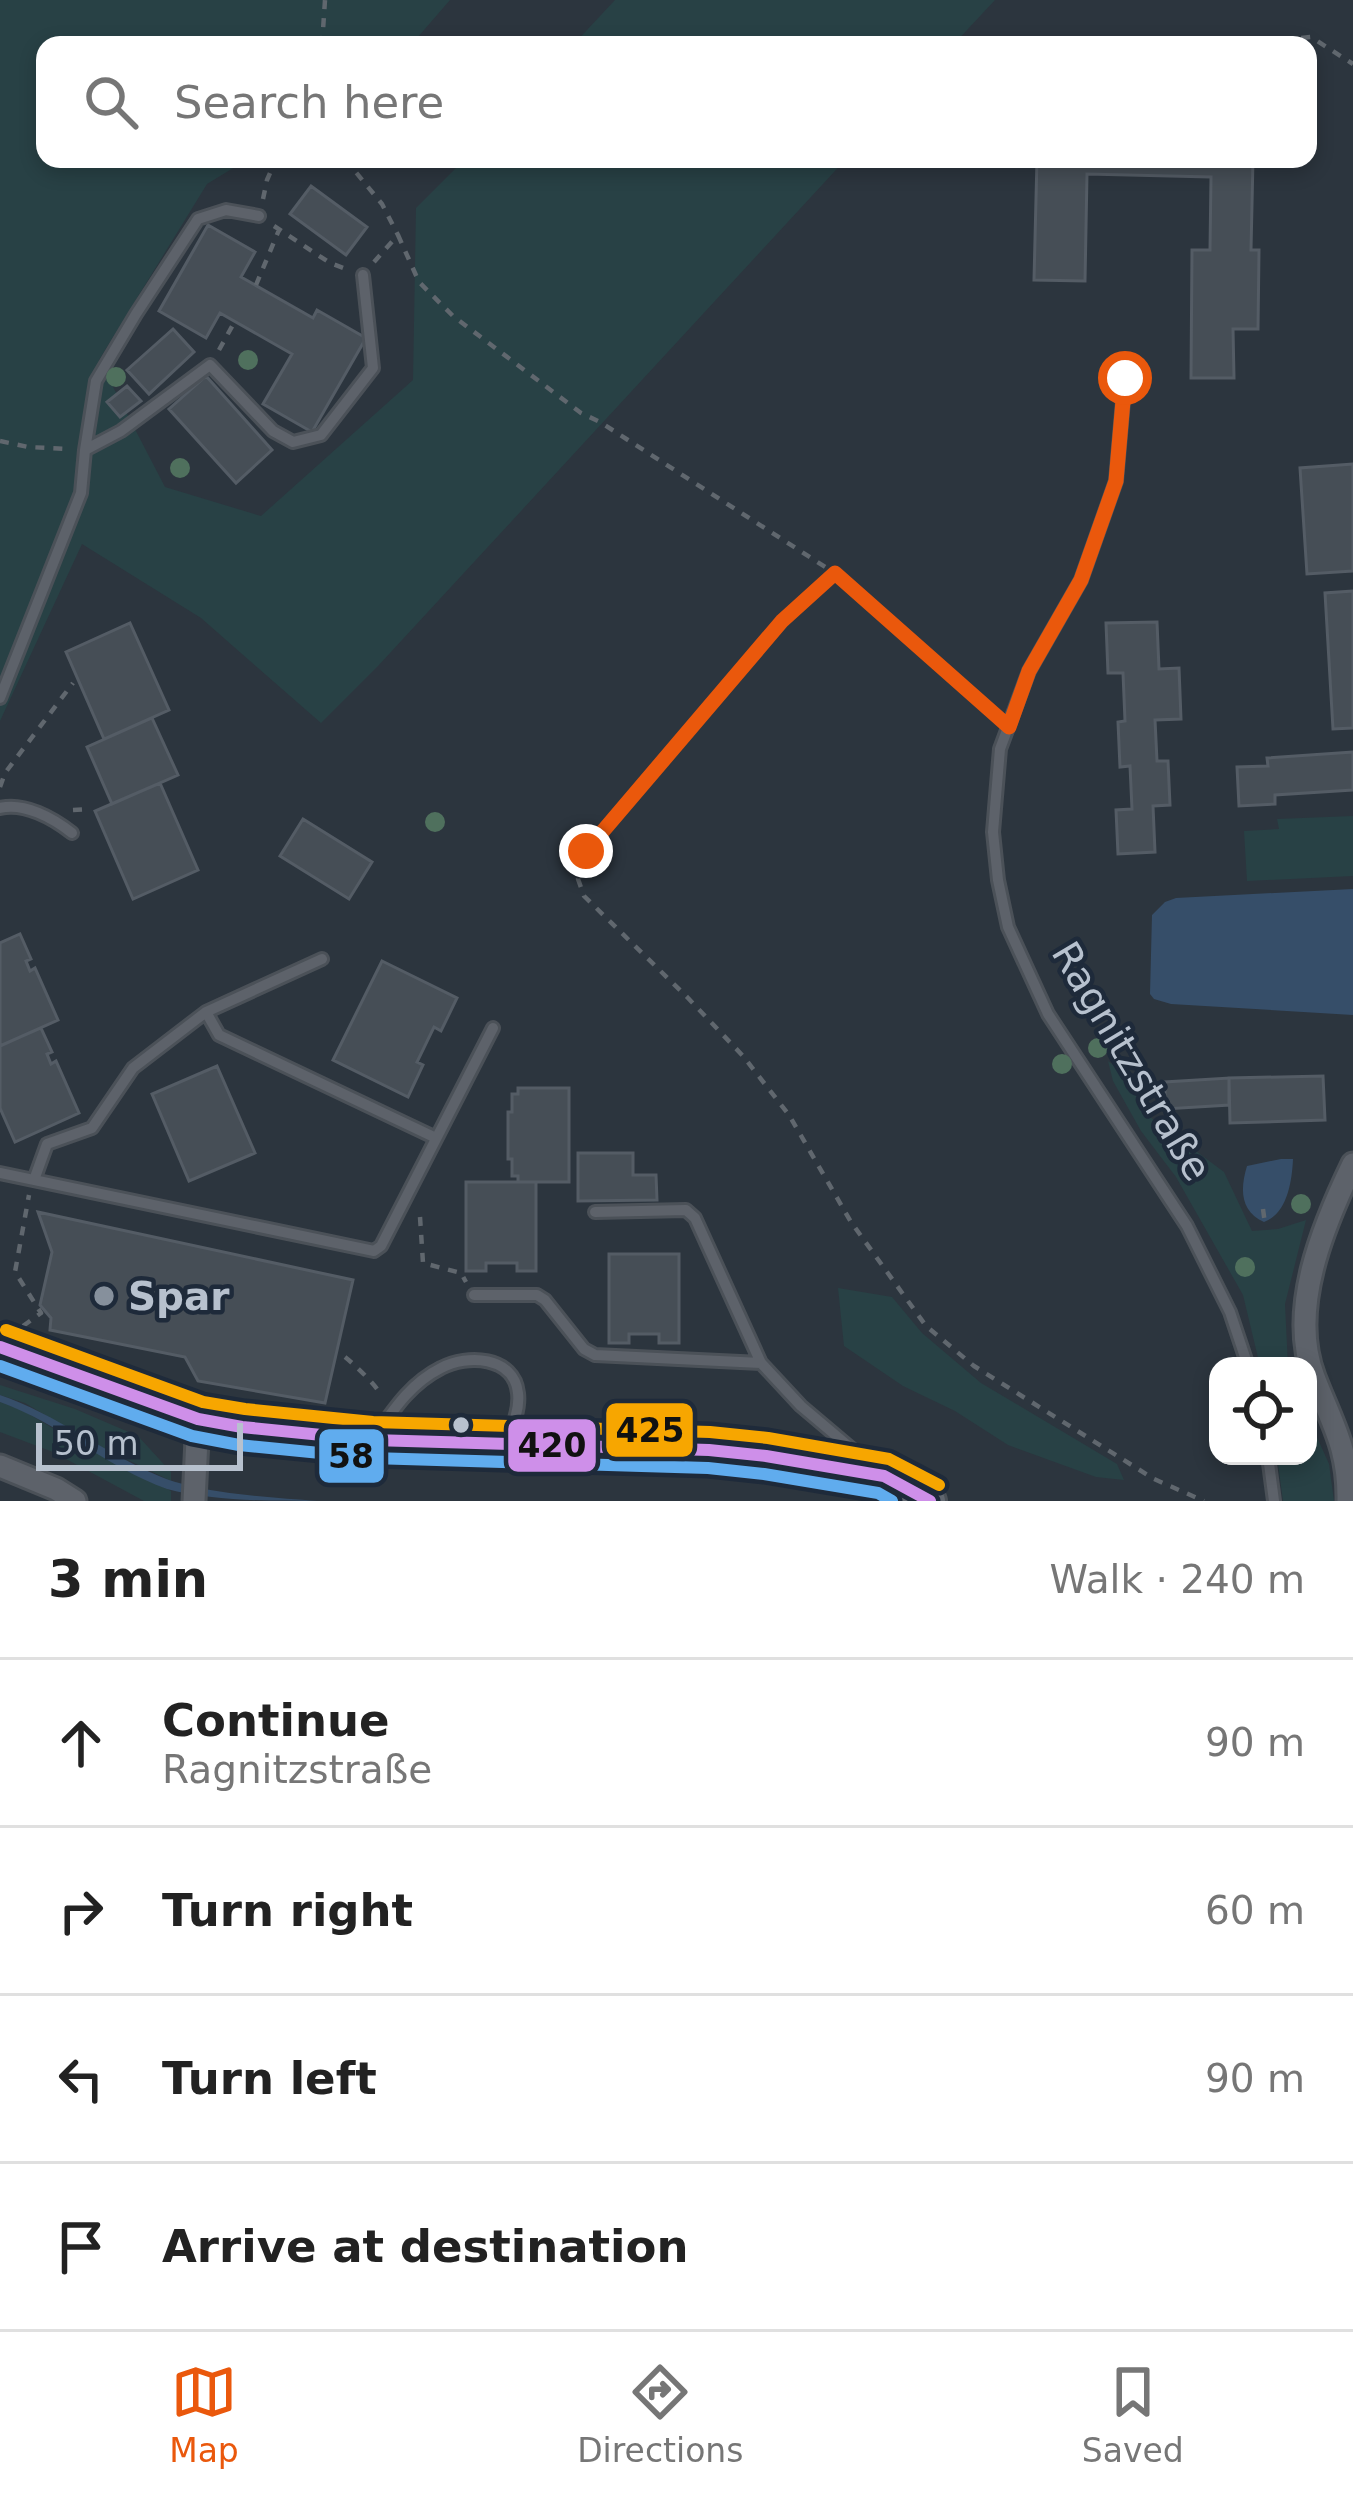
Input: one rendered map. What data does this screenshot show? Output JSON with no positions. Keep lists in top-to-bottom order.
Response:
{
  "streets": {
    "lane": ["Ragnitzstraße"]
  },
  "places": ["Spar"],
  "lines": ["transit line 425", "transit line 420", "transit line 58"],
  "scale_bar": "50 m",
  "page": {
    "search": "Search here",
    "scale": "50 m",
    "heading": ["3 min", "Walk · 240 m"],
    "list": [
      ["Continue", "Ragnitzstraße", "90 m"],
      ["Turn right", "60 m"],
      ["Turn left", "90 m"],
      "Arrive at destination"
    ],
    "nav": ["Map", "Directions", "Saved"]
  }
}
